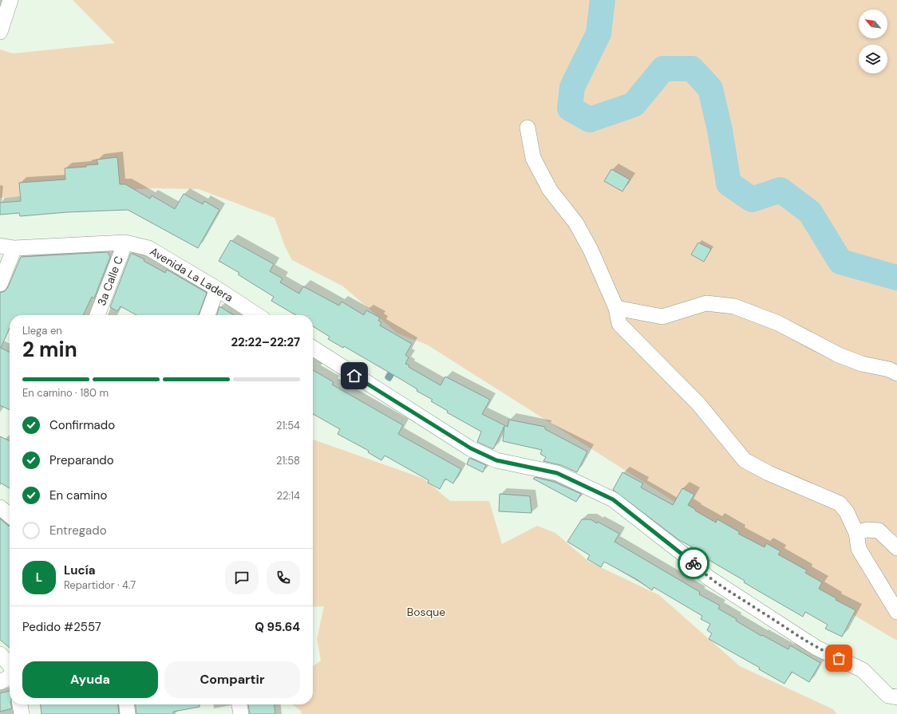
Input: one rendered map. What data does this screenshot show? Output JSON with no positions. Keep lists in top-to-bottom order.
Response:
{
  "streets": {
    "street": ["Avenida La Ladera", "3a Calle C"]
  },
  "crossings": [
    ["Avenida La Ladera", "3a Calle C"]
  ],
  "parks": ["Bosque"],
  "north": "top left",
  "page": {
    "heading": ["2 min", "Llega en", "22:22–22:27"],
    "panel": [
      "Lucía",
      "Repartidor · 4.7",
      "Pedido #2557",
      "Q 95.64"
    ],
    "bar": "En camino · 180 m",
    "list": [
      ["Confirmado", "21:54"],
      ["Preparando", "21:58"],
      ["En camino", "22:14"],
      "Entregado"
    ],
    "round": "L",
    "buttons": ["Ayuda", "Compartir"]
  }
}
